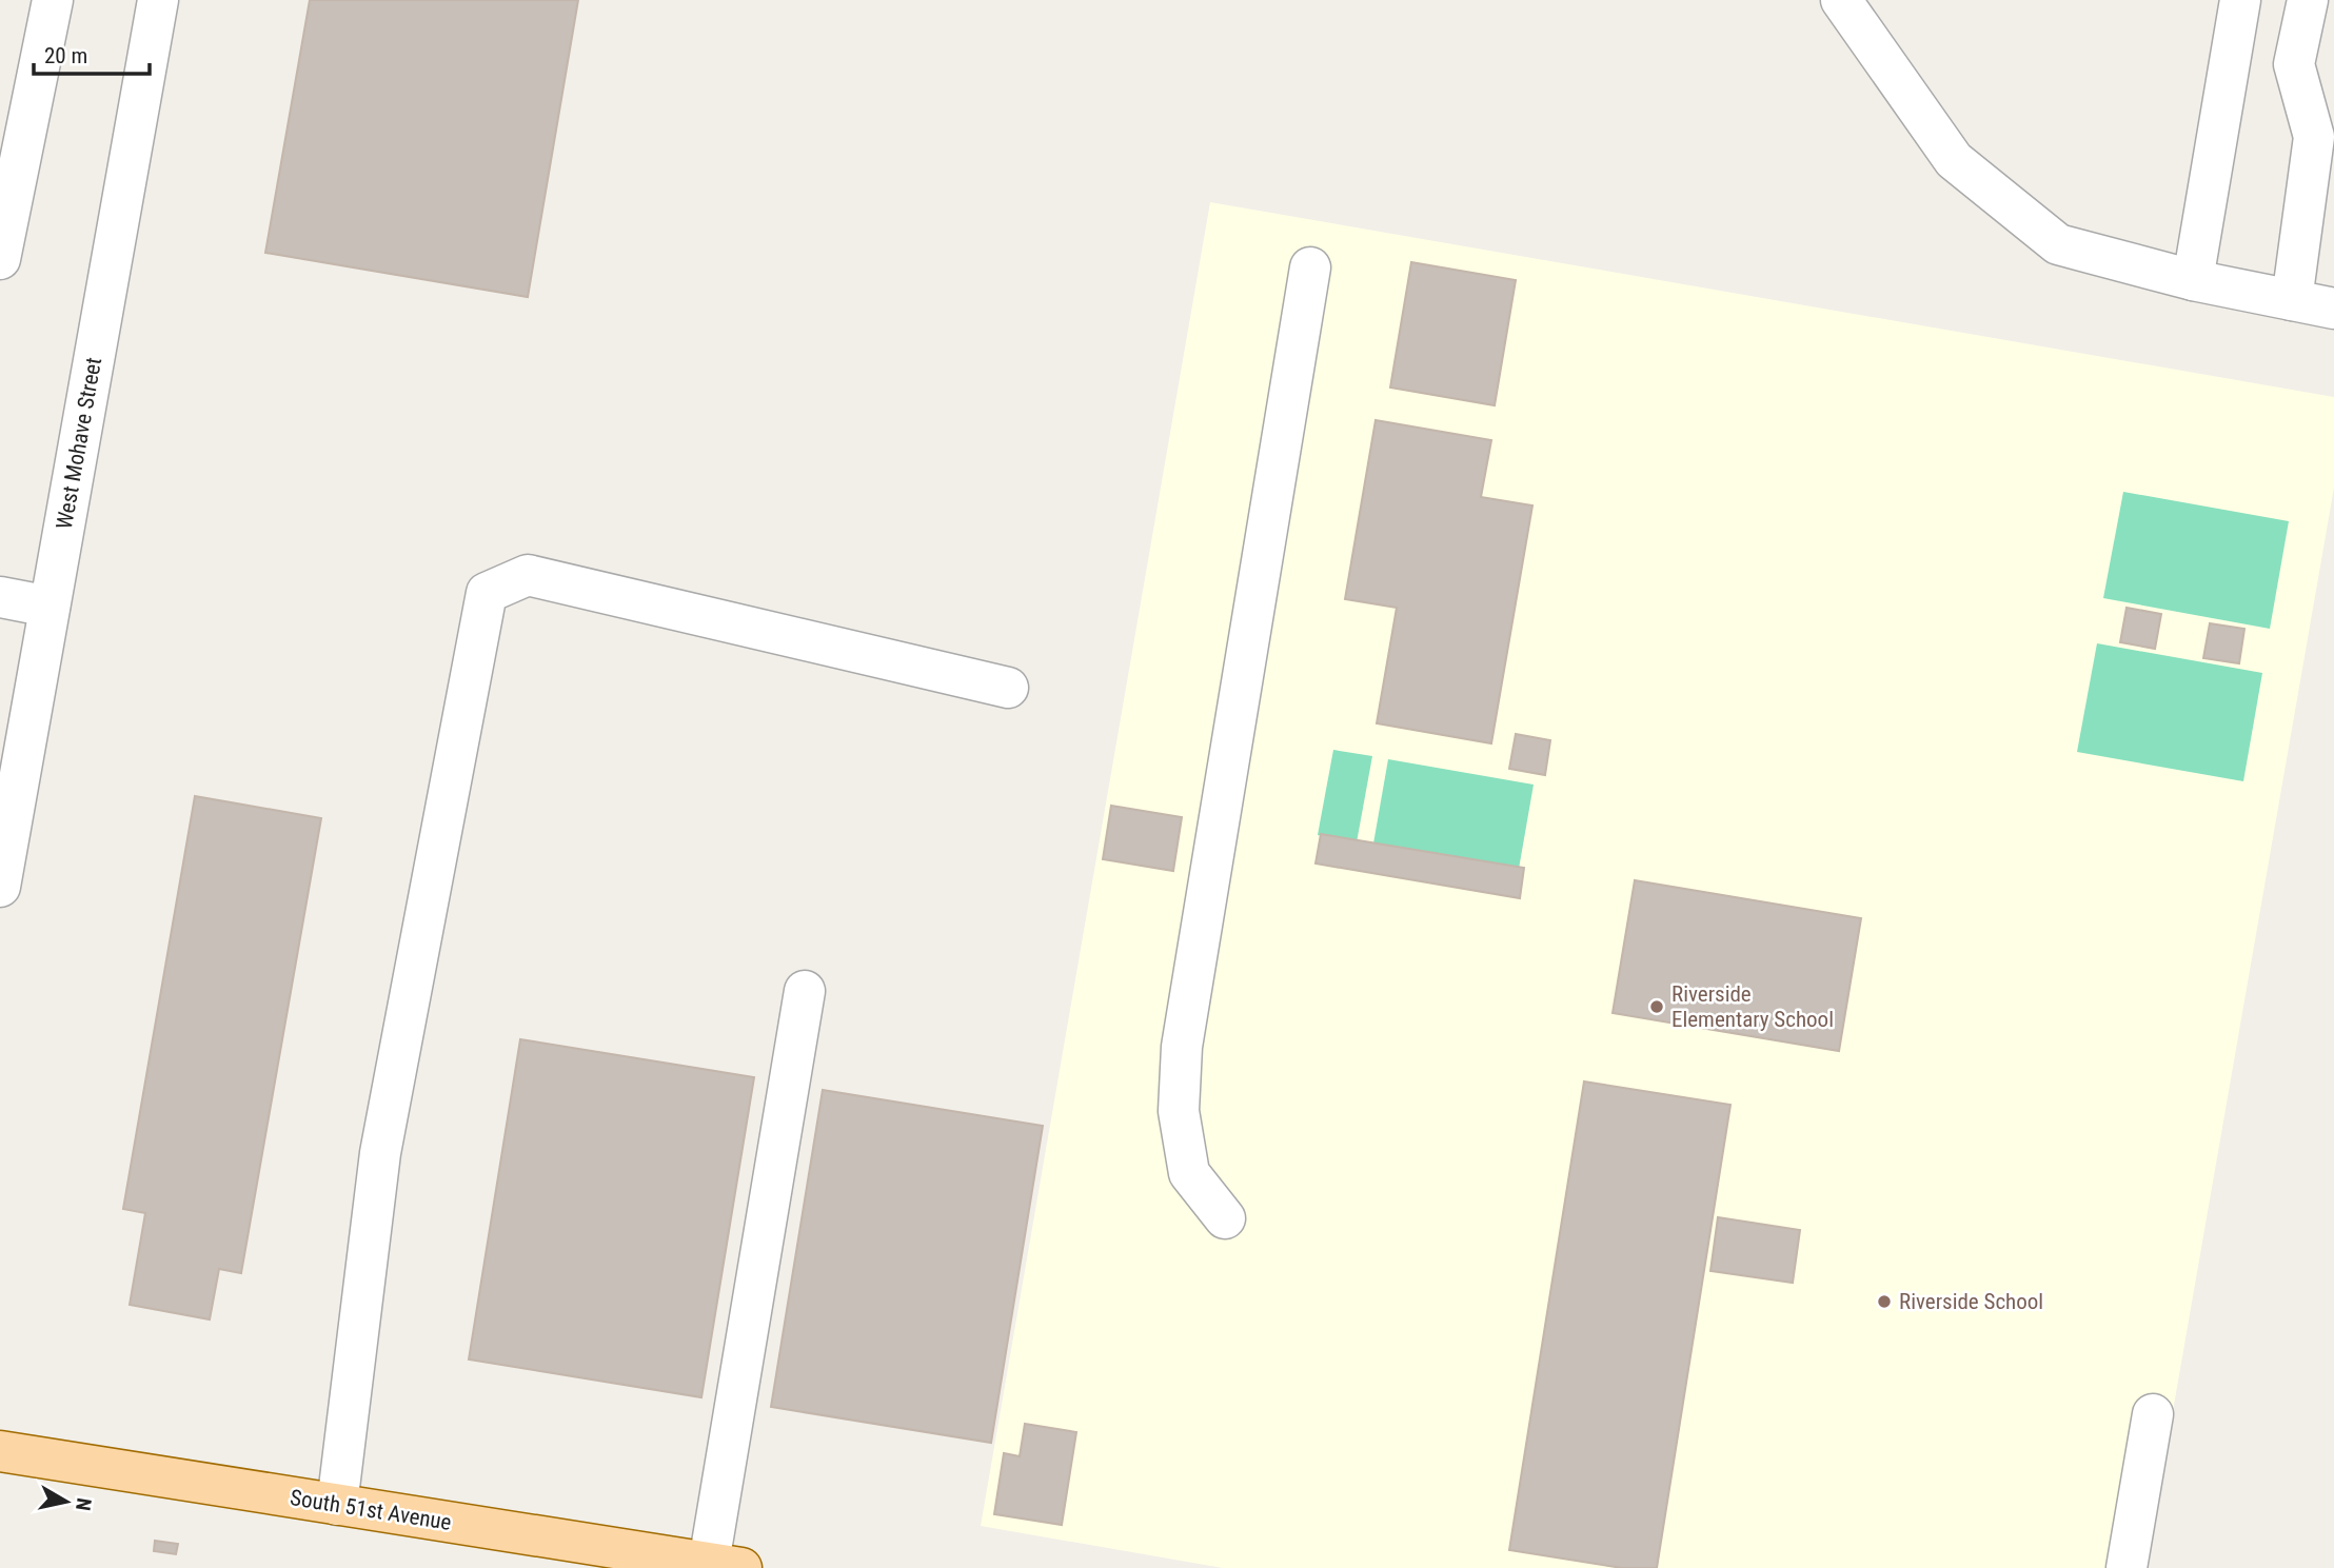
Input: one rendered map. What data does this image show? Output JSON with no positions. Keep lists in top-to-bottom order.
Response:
{
  "streets": {
    "main road": ["South 51st Avenue"],
    "street": ["West Mohave Street"]
  },
  "places": ["Riverside Elementary School", "Riverside School"],
  "scale_bar": "20 m",
  "north": "right"
}
